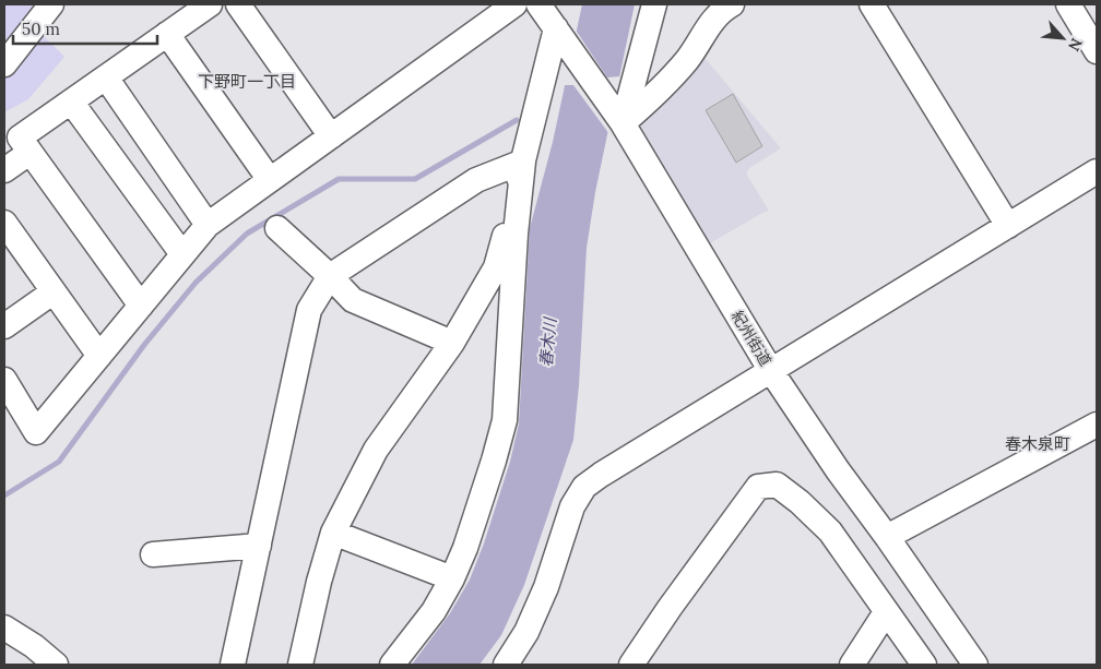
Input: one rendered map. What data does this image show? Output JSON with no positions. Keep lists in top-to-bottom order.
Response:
{
  "streets": {
    "street": ["紀州街道"]
  },
  "districts": ["下野町一丁目", "春木泉町"],
  "water": ["春木川"],
  "scale_bar": "50 m",
  "north": "bottom right"
}
